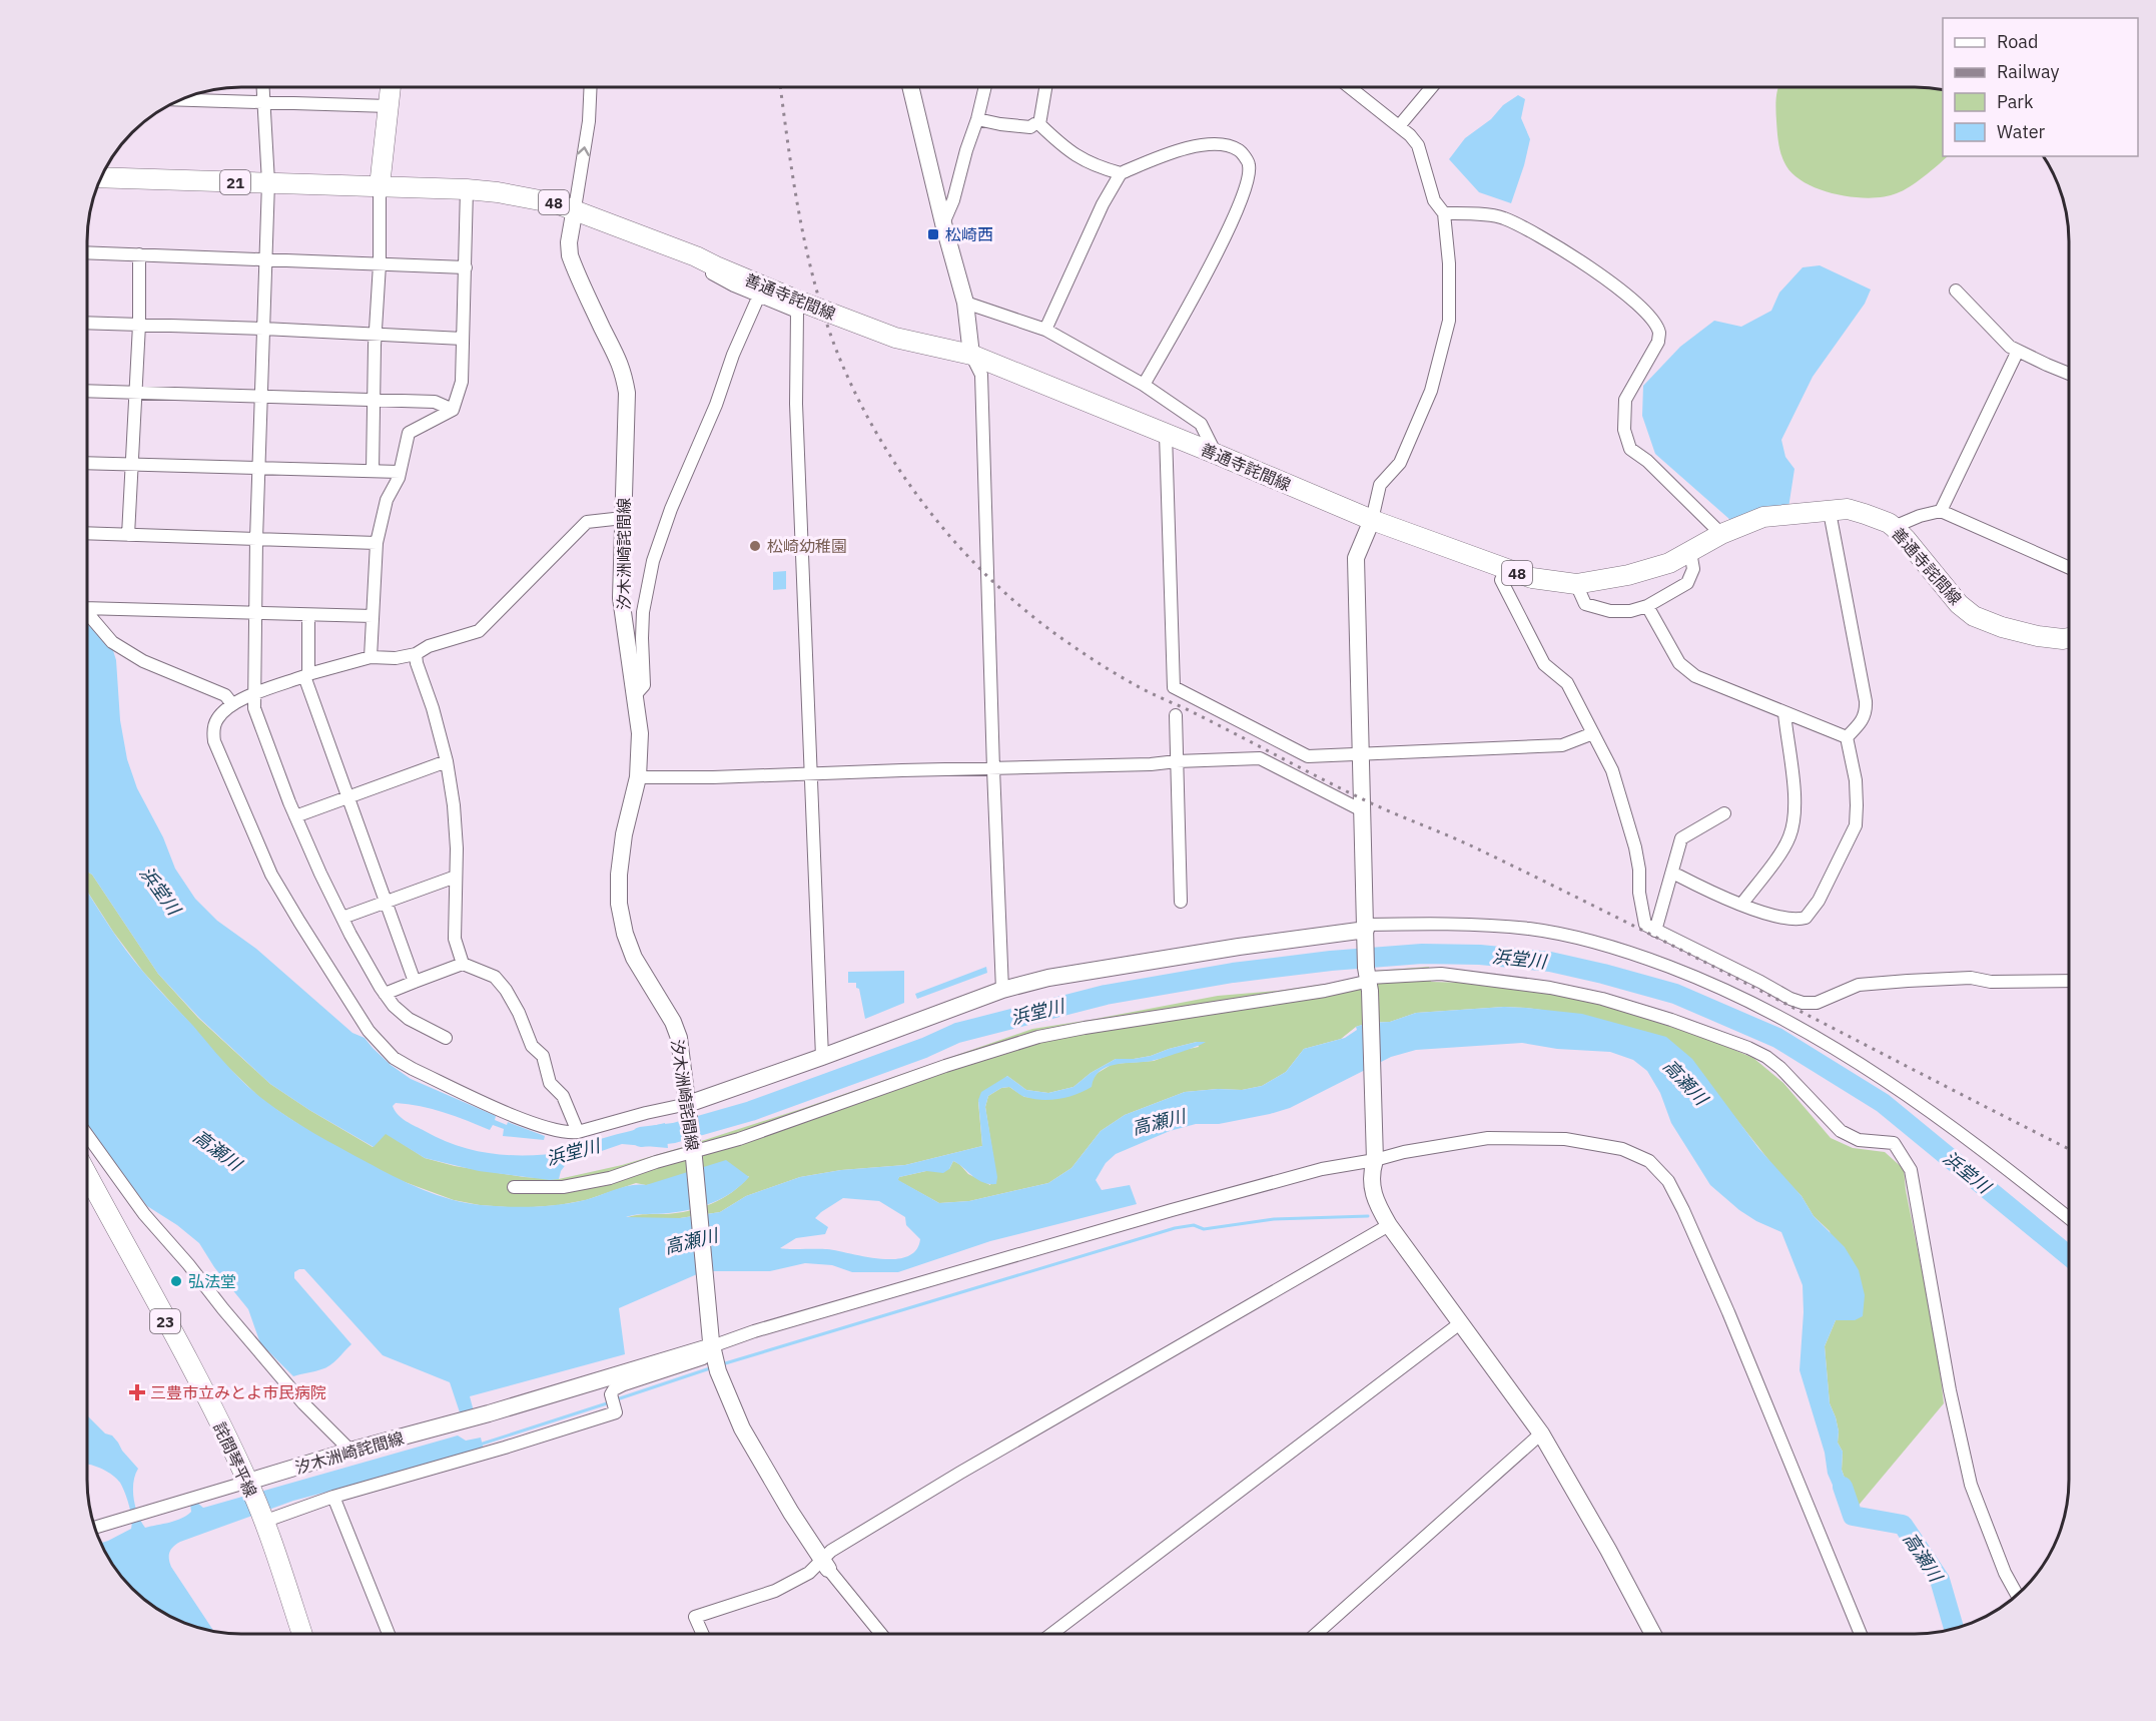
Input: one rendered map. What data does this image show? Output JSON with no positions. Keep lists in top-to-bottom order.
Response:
{
  "streets": {
    "main road": [
      "21",
      "48",
      "善通寺詫間線",
      "23",
      "詫間琴平線"
    ],
    "street": ["汐木洲崎詫間線"]
  },
  "crossings": [
    ["21", "善通寺詫間線"],
    ["善通寺詫間線", "汐木洲崎詫間線"],
    ["汐木洲崎詫間線", "詫間琴平線"]
  ],
  "water": ["浜堂川", "高瀬川"],
  "places": {
    "transit": ["松崎西"],
    "other": ["松崎幼稚園", "弘法堂"],
    "health": ["三豊市立みとよ市民病院"]
  },
  "legend": [
    "Road",
    "Railway",
    "Park",
    "Water"
  ]
}
